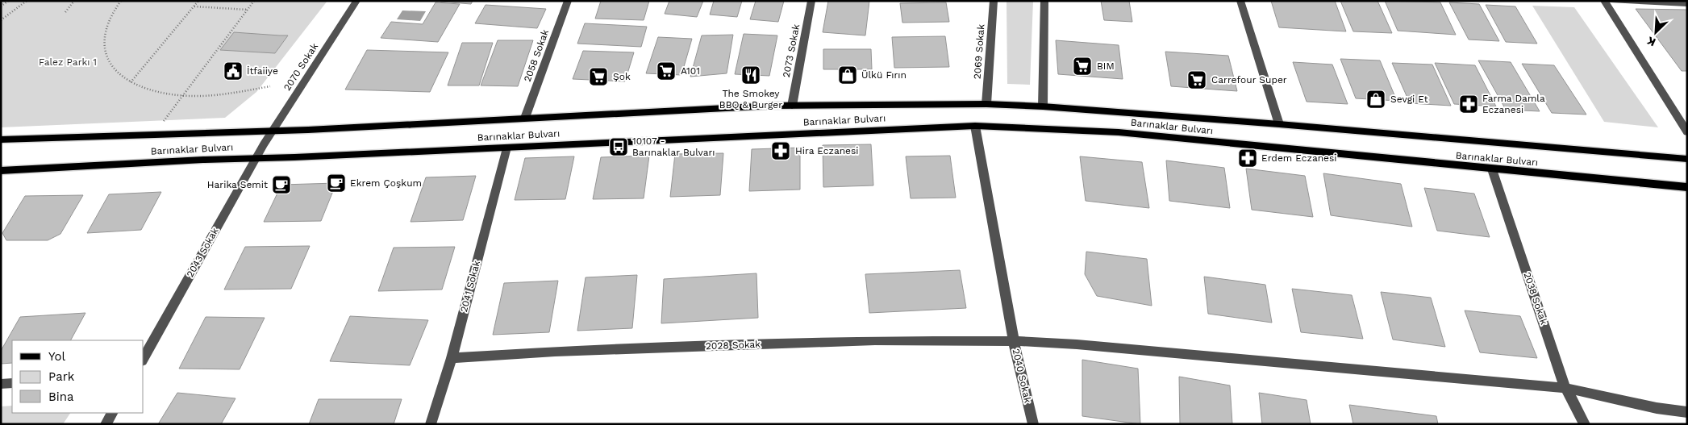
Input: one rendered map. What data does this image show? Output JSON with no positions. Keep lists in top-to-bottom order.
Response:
{
  "streets": {
    "main road": ["Barınaklar Bulvarı"],
    "street": [
      "2073 Sokak",
      "2069 Sokak",
      "2058 Sokak",
      "2070 Sokak",
      "2043 Sokak",
      "2041 Sokak",
      "2038 Sokak",
      "2028 Sokak",
      "2040 Sokak"
    ]
  },
  "crossings": [
    ["2073 Sokak", "Barınaklar Bulvarı"],
    ["2069 Sokak", "Barınaklar Bulvarı"],
    ["2058 Sokak", "Barınaklar Bulvarı"],
    ["2070 Sokak", "Barınaklar Bulvarı"],
    ["2070 Sokak", "2043 Sokak"],
    ["Barınaklar Bulvarı", "2043 Sokak"],
    ["Barınaklar Bulvarı", "2041 Sokak"],
    ["Barınaklar Bulvarı", "2038 Sokak"],
    ["2041 Sokak", "2028 Sokak"],
    ["2038 Sokak", "2040 Sokak"],
    ["2028 Sokak", "2040 Sokak"]
  ],
  "parks": ["Falez Parkı 1"],
  "places": {
    "supermarket": [
      "BIM",
      "A101",
      "Şok",
      "Carrefour Super"
    ],
    "public building": ["İtfaiiye"],
    "restaurant": ["The Smokey BBQ & Burger"],
    "shop": ["Ülkü Fırın", "Sevgi Et"],
    "pharmacy": ["Farma Damla Eczanesi", "Hira Eczanesi", "Erdem Eczanesi"],
    "bus stop": ["10107 - Barınaklar Bulvarı"],
    "cafe": ["Ekrem Çoşkum", "Harika Semit"]
  },
  "legend": ["Yol", "Park", "Bina"],
  "north": "bottom left"
}
